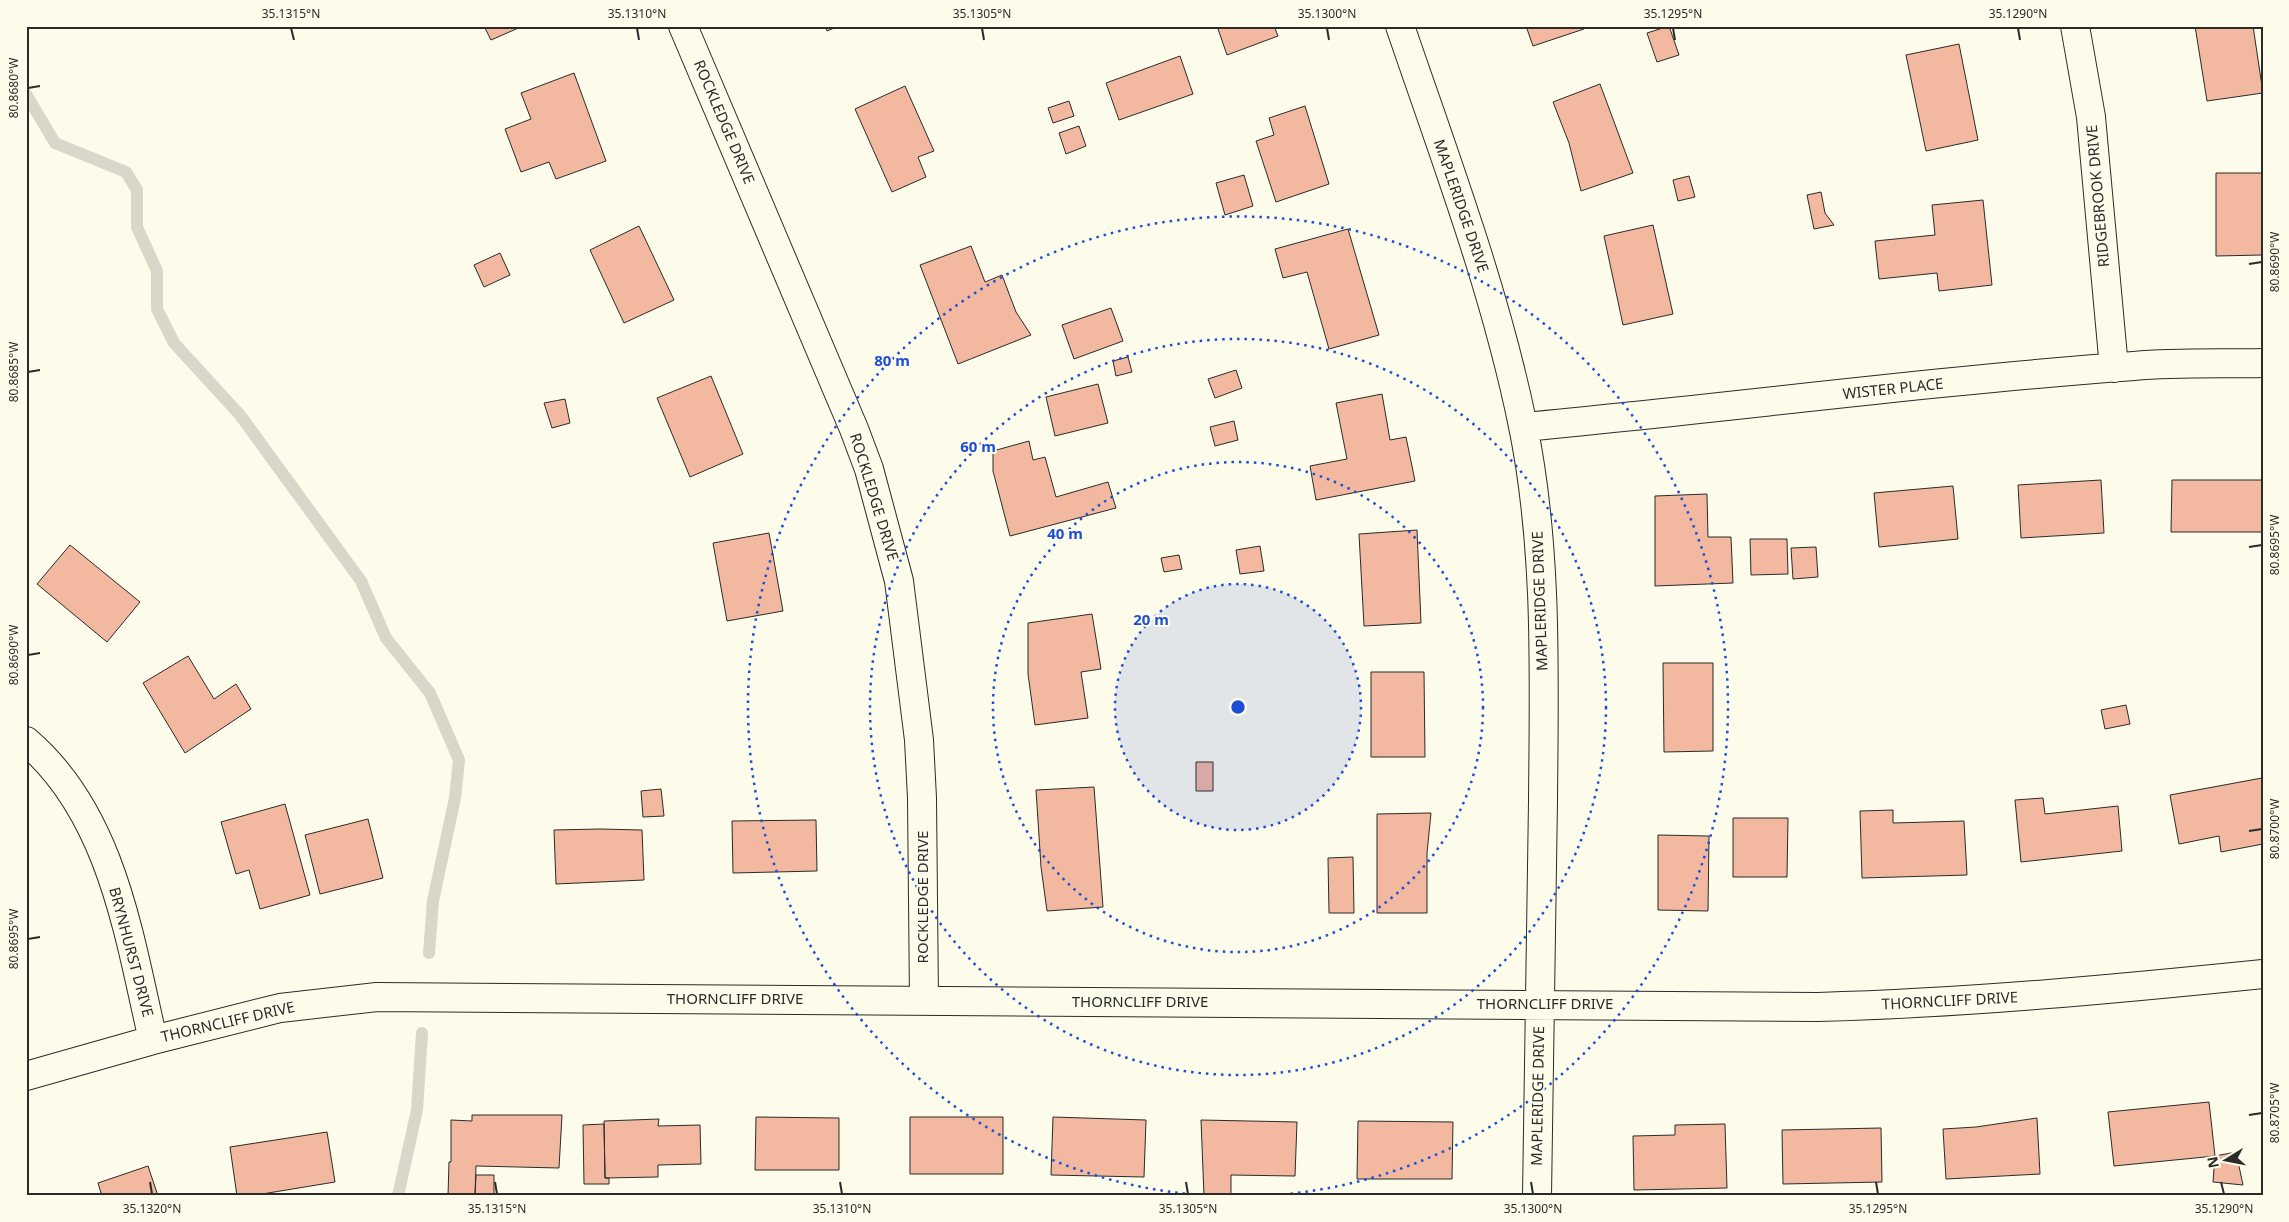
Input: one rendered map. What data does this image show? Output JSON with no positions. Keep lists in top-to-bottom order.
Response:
{
  "streets": {
    "street": [
      "ROCKLEDGE DRIVE",
      "RIDGEBROOK DRIVE",
      "MAPLERIDGE DRIVE",
      "WISTER PLACE",
      "BRYNHURST DRIVE",
      "THORNCLIFF DRIVE"
    ]
  },
  "crossings": [
    ["ROCKLEDGE DRIVE", "THORNCLIFF DRIVE"],
    ["RIDGEBROOK DRIVE", "WISTER PLACE"],
    ["MAPLERIDGE DRIVE", "WISTER PLACE"],
    ["MAPLERIDGE DRIVE", "THORNCLIFF DRIVE"],
    ["BRYNHURST DRIVE", "THORNCLIFF DRIVE"]
  ],
  "north": "left",
  "coordinates": [
    "35.1315°N",
    "35.1310°N",
    "35.1305°N",
    "35.1300°N",
    "35.1295°N",
    "35.1290°N",
    "80.8680°W",
    "80.8690°W",
    "80.8685°W",
    "80.8695°W",
    "80.8700°W",
    "80.8705°W",
    "35.1320°N"
  ],
  "rings": [
    "80 m",
    "60 m",
    "40 m",
    "20 m"
  ]
}
